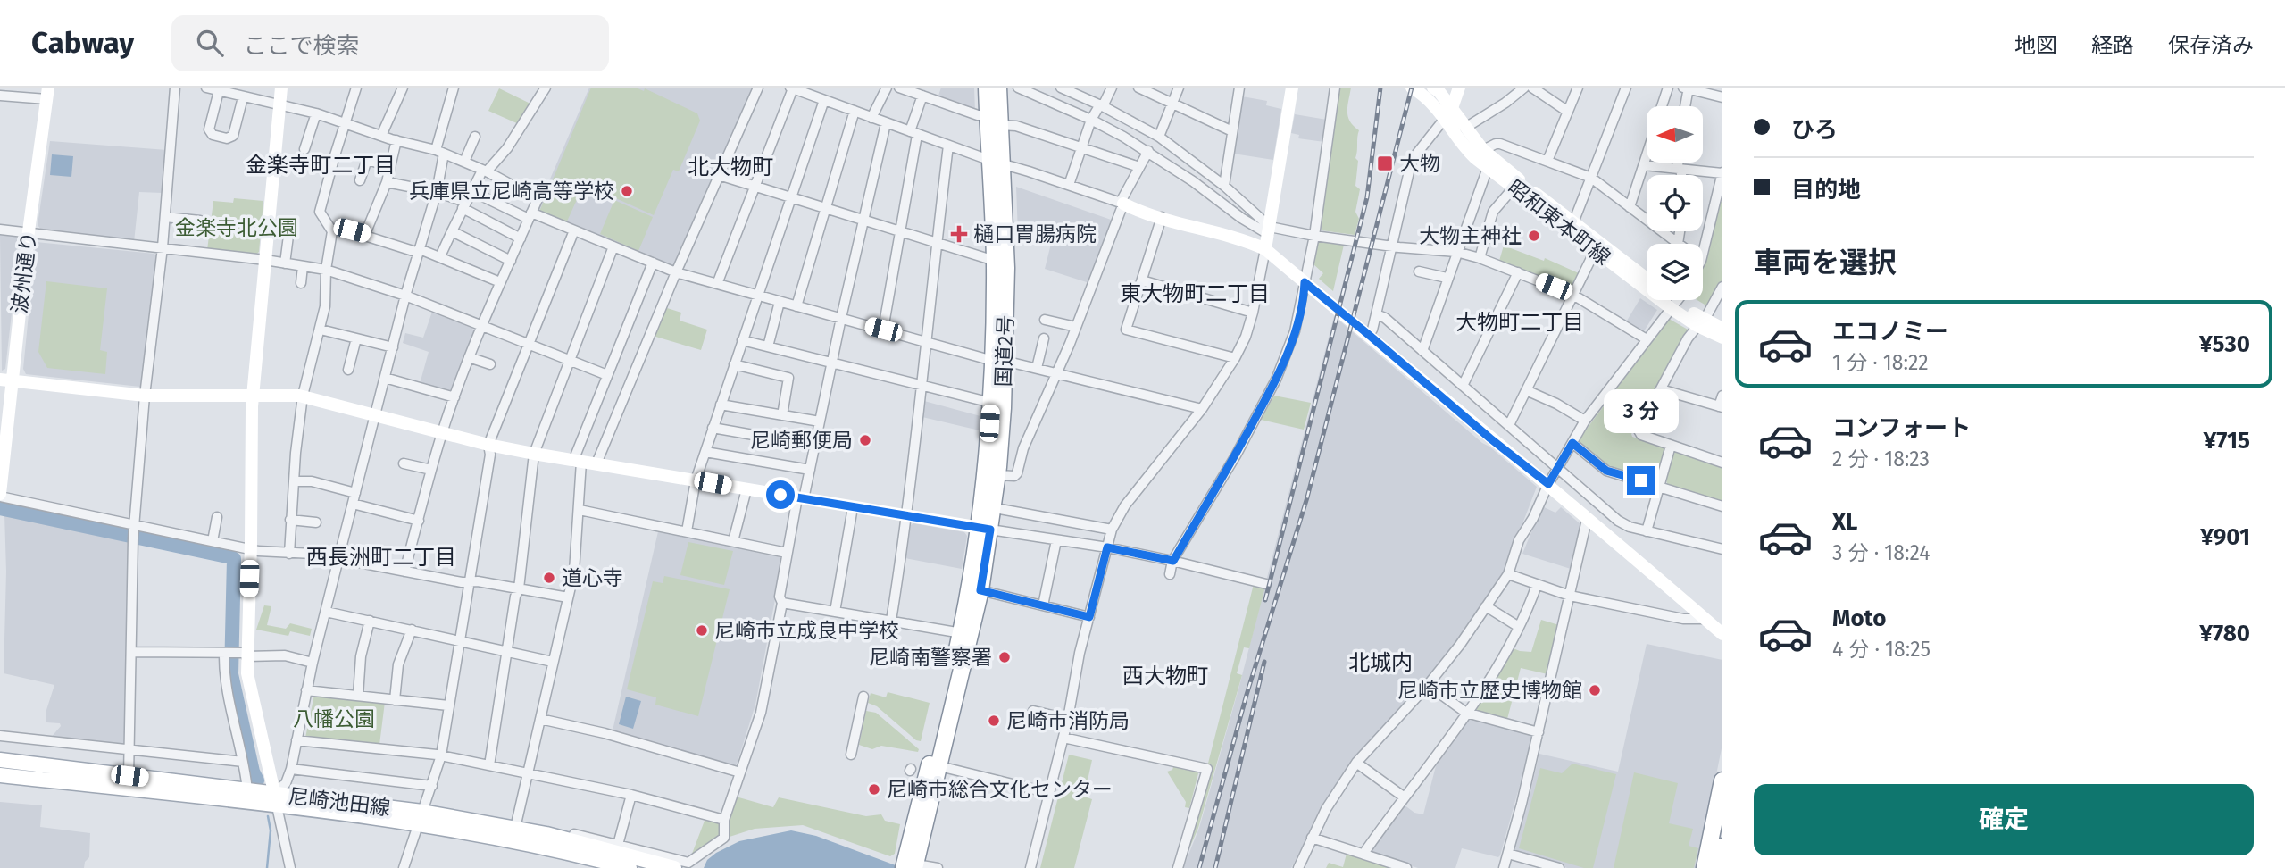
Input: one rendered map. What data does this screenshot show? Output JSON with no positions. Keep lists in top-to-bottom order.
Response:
{
  "streets": {
    "highway": ["国道2号"],
    "main road": ["尼崎池田線"],
    "street": ["昭和東本町線", "波州通り"]
  },
  "districts": [
    "金楽寺町二丁目",
    "北大物町",
    "東大物町二丁目",
    "大物町二丁目",
    "西長洲町二丁目",
    "北城内",
    "西大物町"
  ],
  "parks": ["金楽寺北公園", "八幡公園"],
  "places": {
    "transit": ["大物"],
    "other": [
      "兵庫県立尼崎高等学校",
      "大物主神社",
      "尼崎郵便局",
      "道心寺",
      "尼崎市立成良中学校",
      "尼崎南警察署",
      "尼崎市立歴史博物館",
      "尼崎市消防局",
      "尼崎市総合文化センター"
    ],
    "health": ["樋口胃腸病院"]
  },
  "north": "left",
  "page": {
    "header": "Cabway",
    "search": "ここで検索",
    "nav": ["地図", "経路", "保存済み"],
    "banner": ["ひろ", "目的地"],
    "heading": "車両を選択",
    "list": [
      {
        "name": "エコノミー",
        "note": "1 分 · 18:22",
        "value": "¥530"
      },
      {
        "name": "コンフォート",
        "note": "2 分 · 18:23",
        "value": "¥715"
      },
      {
        "name": "XL",
        "note": "3 分 · 18:24",
        "value": "¥901"
      },
      {
        "name": "Moto",
        "note": "4 分 · 18:25",
        "value": "¥780"
      }
    ],
    "bubble": "3 分",
    "buttons": "確定"
  }
}
